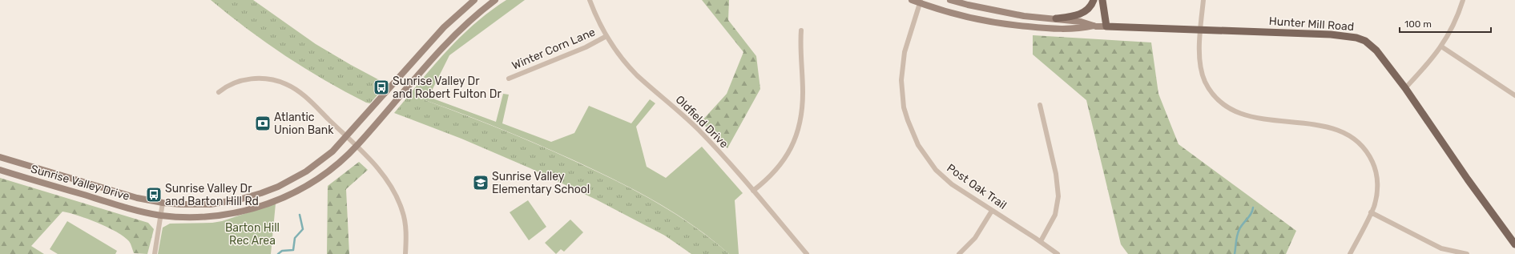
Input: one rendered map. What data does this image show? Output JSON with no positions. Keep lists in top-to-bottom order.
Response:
{
  "streets": {
    "main road": ["Hunter Mill Road", "Sunrise Valley Drive"],
    "street": ["Winter Corn Lane", "Oldfield Drive", "Post Oak Trail"]
  },
  "crossings": [
    ["Winter Corn Lane", "Oldfield Drive"]
  ],
  "parks": ["Barton Hill Rec Area"],
  "places": {
    "bus stop": ["Sunrise Valley Dr and Robert Fulton Dr", "Sunrise Valley Dr and Barton Hill Rd"],
    "bank": ["Atlantic Union Bank"],
    "school or university": ["Sunrise Valley Elementary School"]
  },
  "scale_bar": "100 m"
}
